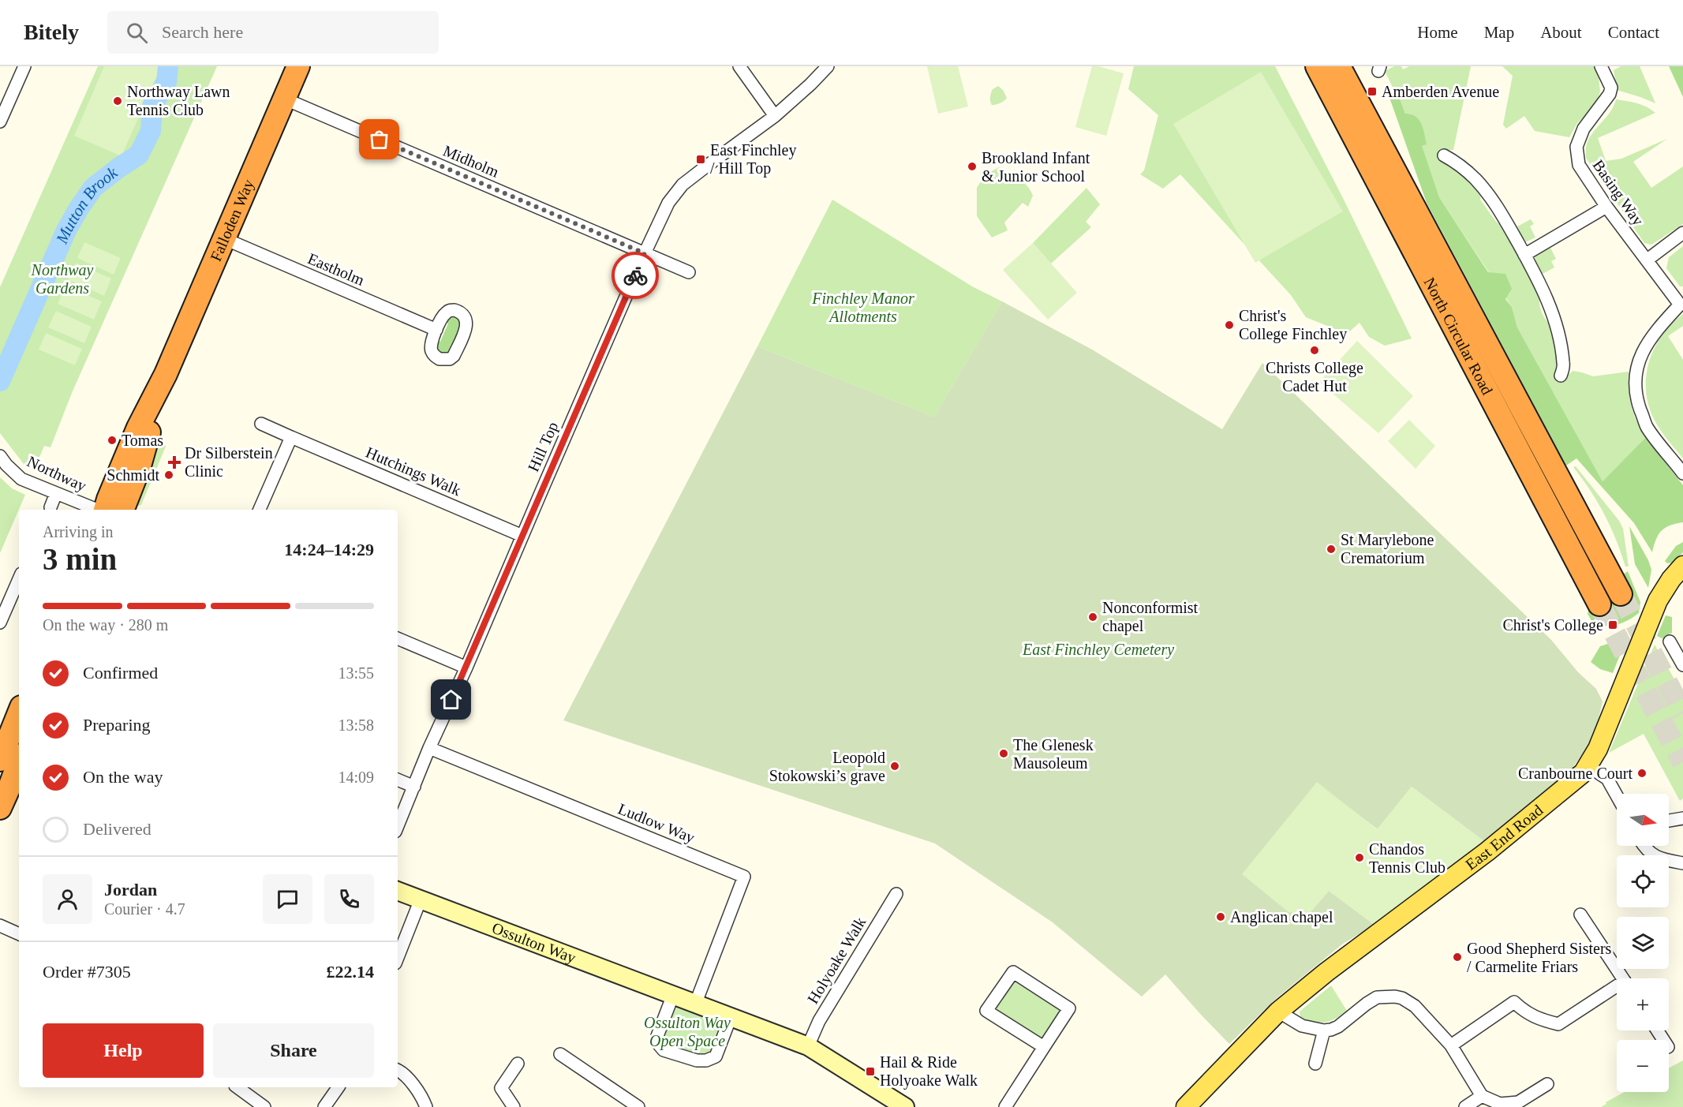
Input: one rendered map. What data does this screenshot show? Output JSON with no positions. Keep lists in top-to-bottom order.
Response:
{
  "streets": {
    "highway": ["Falloden Way", "North Circular Road"],
    "main road": ["East End Road"],
    "street": [
      "Midholm",
      "Basing Way",
      "Eastholm",
      "Hill Top",
      "Hutchings Walk",
      "Northway",
      "Ludlow Way",
      "Ossulton Way",
      "Holyoake Walk"
    ]
  },
  "crossings": [
    ["Midholm", "Falloden Way"],
    ["Midholm", "Hill Top"],
    ["Falloden Way", "Eastholm"],
    ["Hill Top", "Hutchings Walk"],
    ["Hill Top", "Ludlow Way"],
    ["Ludlow Way", "Ossulton Way"],
    ["Ossulton Way", "Holyoake Walk"]
  ],
  "water": ["Mutton Brook"],
  "parks": [
    "Northway Gardens",
    "Finchley Manor Allotments",
    "East Finchley Cemetery",
    "Ossulton Way Open Space"
  ],
  "places": {
    "transit": [
      "Amberden Avenue",
      "East Finchley / Hill Top",
      "Christ's College",
      "Hail & Ride Holyoake Walk"
    ],
    "other": [
      "Northway Lawn Tennis Club",
      "Brookland Infant & Junior School",
      "Christ's College Finchley",
      "Christs College Cadet Hut",
      "Tomas",
      "Schmidt",
      "St Marylebone Crematorium",
      "Nonconformist chapel",
      "The Glenesk Mausoleum",
      "Leopold Stokowski’s grave",
      "Cranbourne Court",
      "Chandos Tennis Club",
      "Anglican chapel",
      "Good Shepherd Sisters / Carmelite Friars"
    ],
    "health": ["Dr Silberstein Clinic"]
  },
  "north": "right",
  "page": {
    "header": "Bitely",
    "search": "Search here",
    "nav": [
      "Home",
      "Map",
      "About",
      "Contact"
    ],
    "heading": ["3 min", "Arriving in", "14:24–14:29"],
    "panel": [
      "Jordan",
      "Courier · 4.7",
      "Order #7305",
      "£22.14"
    ],
    "bar": "On the way · 280 m",
    "list": [
      ["Confirmed", "13:55"],
      ["Preparing", "13:58"],
      ["On the way", "14:09"],
      "Delivered"
    ],
    "map_buttons": ["+", "−"],
    "buttons": ["Help", "Share"]
  }
}
